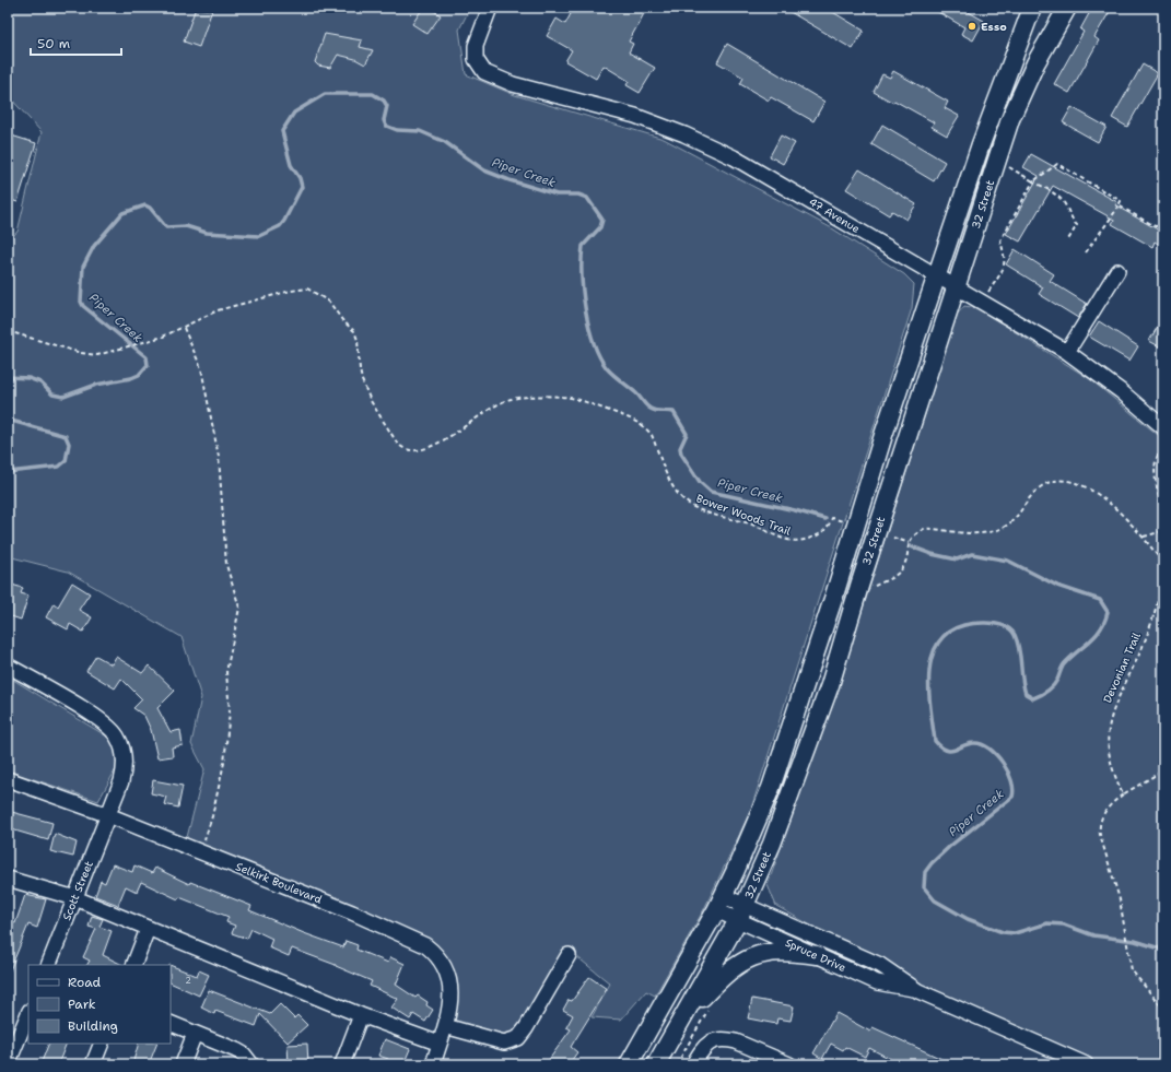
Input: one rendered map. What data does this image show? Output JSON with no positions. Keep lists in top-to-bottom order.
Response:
{
  "streets": {
    "main road": ["32 Street"],
    "street": [
      "47 Avenue",
      "Selkirk Boulevard",
      "Scott Street",
      "Spruce Drive"
    ],
    "path": ["Bower Woods Trail", "Devonian Trail"]
  },
  "crossings": [
    ["32 Street", "47 Avenue"],
    ["32 Street", "Spruce Drive"],
    ["Selkirk Boulevard", "Scott Street"]
  ],
  "water": ["Piper Creek"],
  "places": ["Esso"],
  "house_numbers": ["2"],
  "legend": ["Road", "Park", "Building"],
  "scale_bar": "50 m"
}
